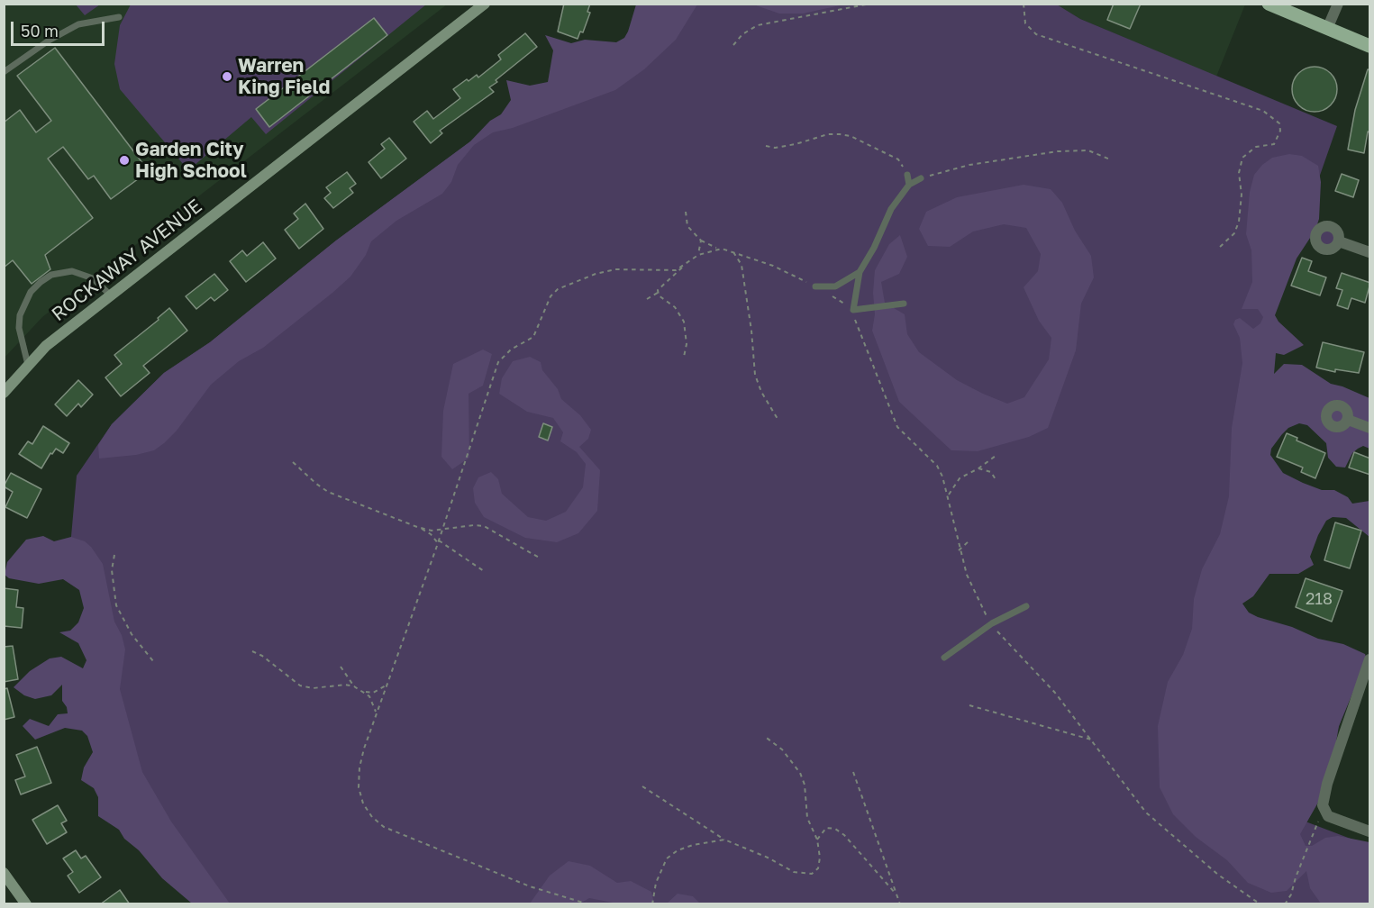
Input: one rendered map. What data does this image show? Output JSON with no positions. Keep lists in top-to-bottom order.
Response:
{
  "streets": {
    "main road": ["ROCKAWAY AVENUE"]
  },
  "places": ["Warren King Field", "Garden City High School"],
  "house_numbers": ["218"],
  "scale_bar": "50 m"
}
